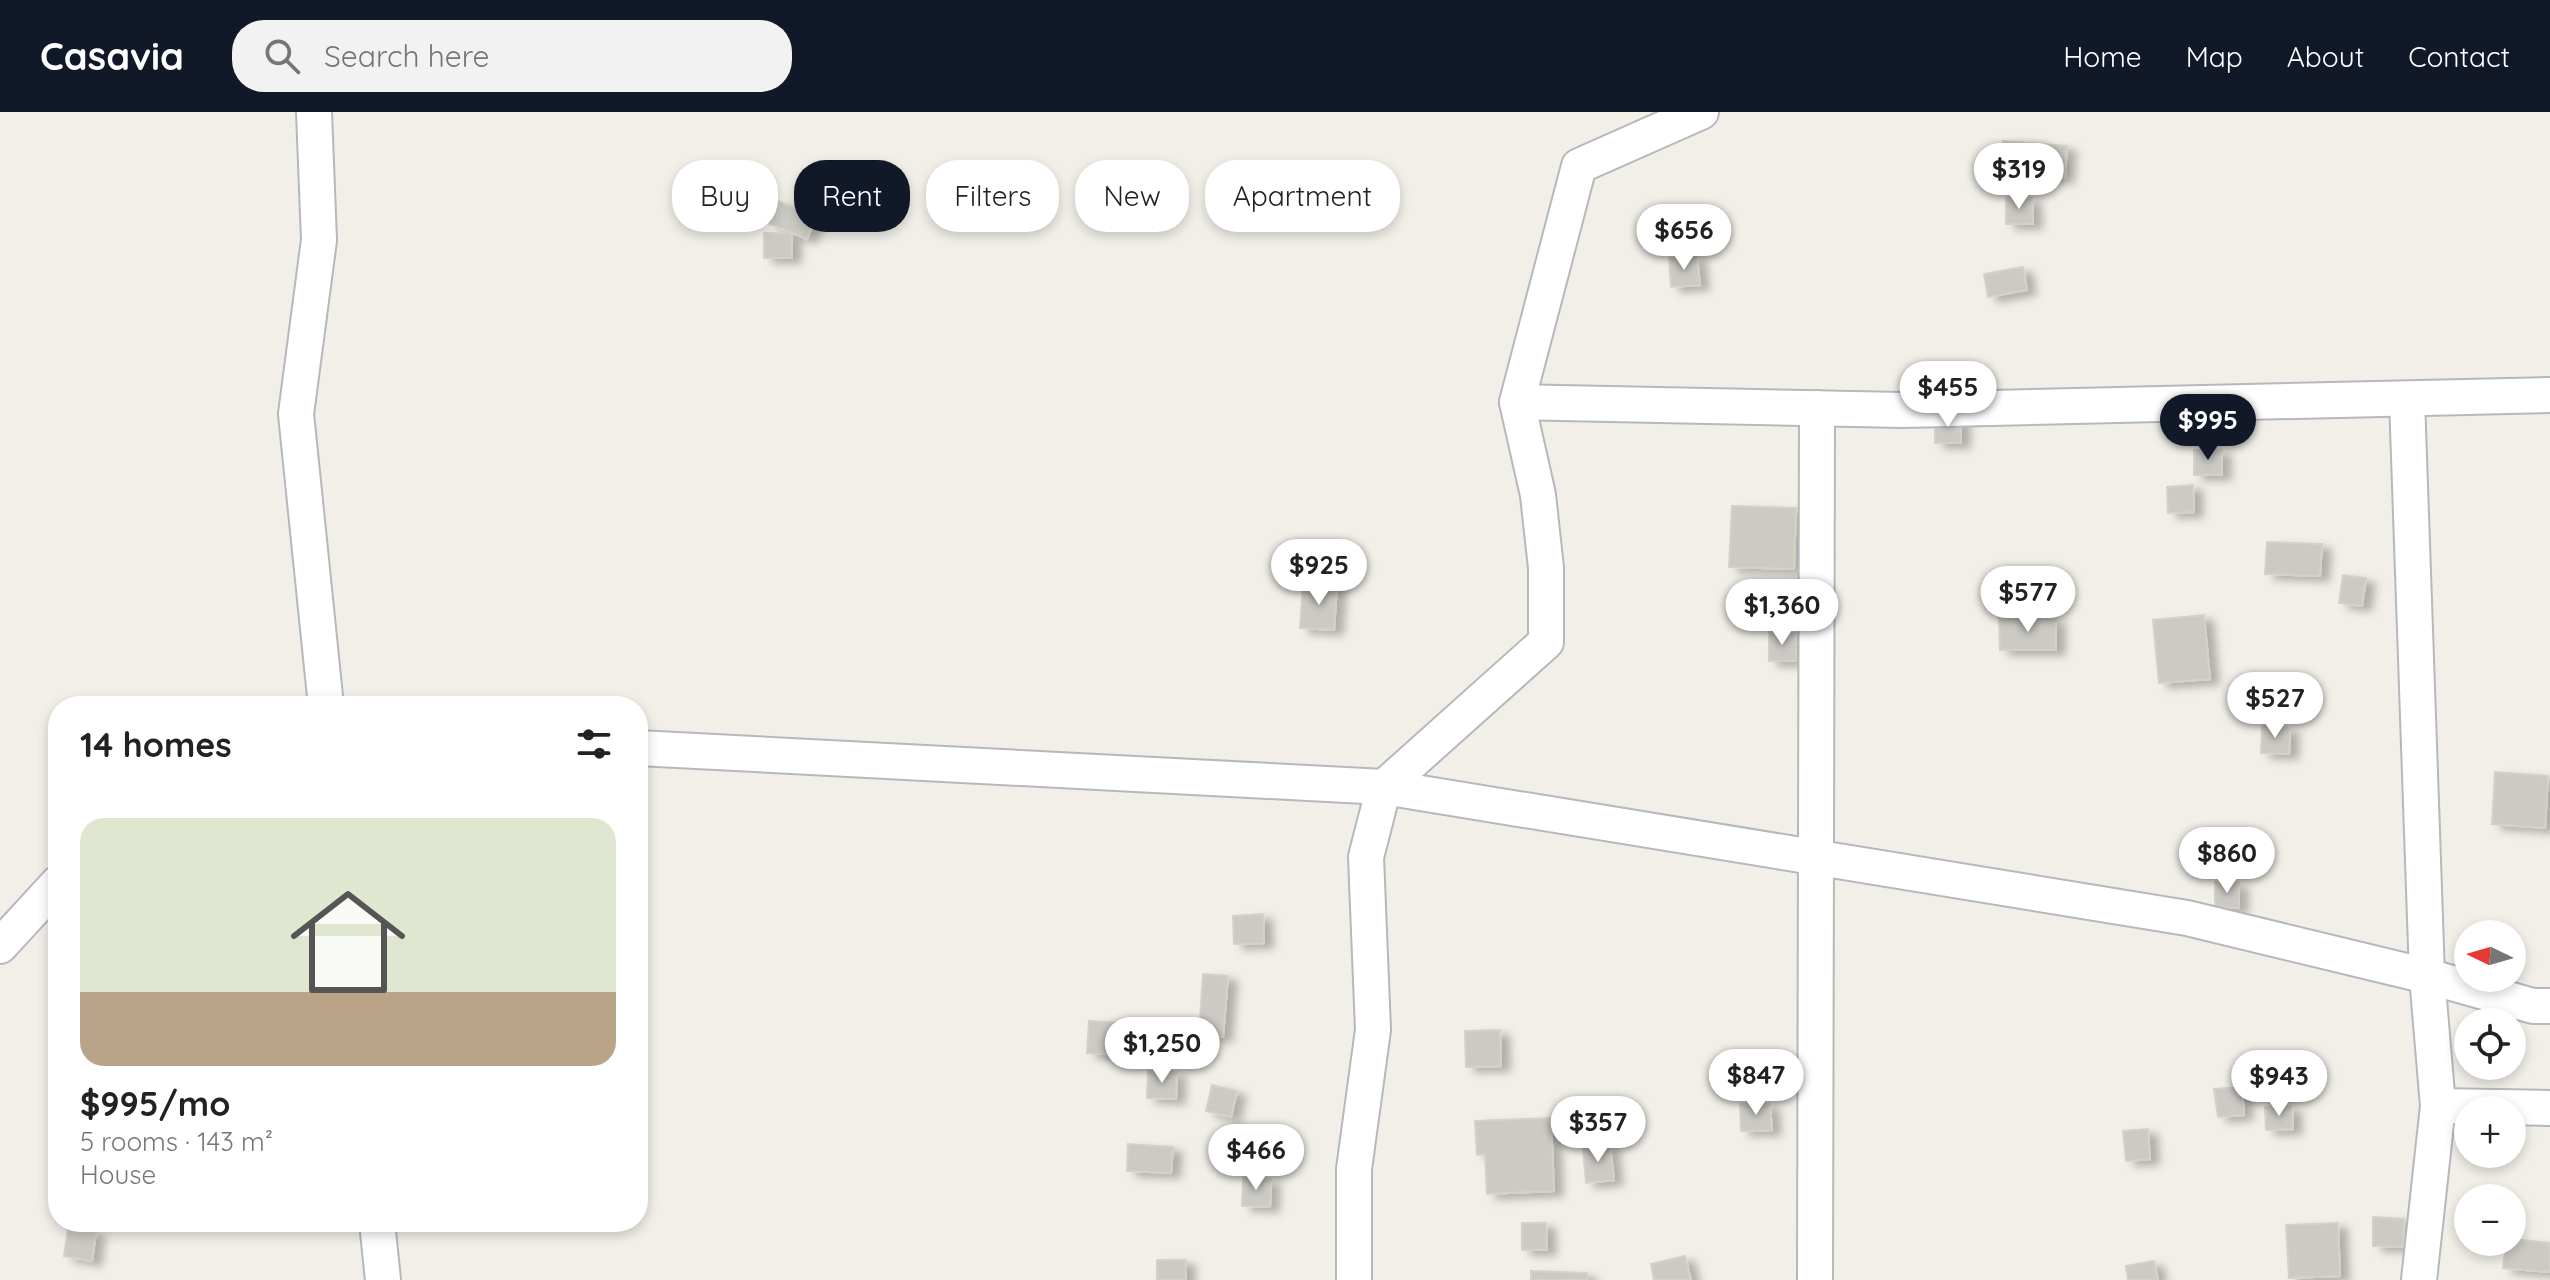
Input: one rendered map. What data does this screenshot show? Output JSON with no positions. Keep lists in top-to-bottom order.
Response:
{
  "north": "left",
  "page": {
    "header": "Casavia",
    "search": "Search here",
    "nav": [
      "Home",
      "Map",
      "About",
      "Contact"
    ],
    "price": [
      "$319",
      "$656",
      "$455",
      "$995",
      "$925",
      "$577",
      "$1,360",
      "$527",
      "$860",
      "$1,250",
      "$847",
      "$943",
      "$357",
      "$466"
    ],
    "chip": [
      "Buy",
      "Rent",
      "Filters",
      "New",
      "Apartment"
    ],
    "heading": "14 homes",
    "list": [
      {
        "name": "$995/mo",
        "note": "5 rooms · 143 m² · House"
      }
    ],
    "map_buttons": ["+", "−"]
  }
}
